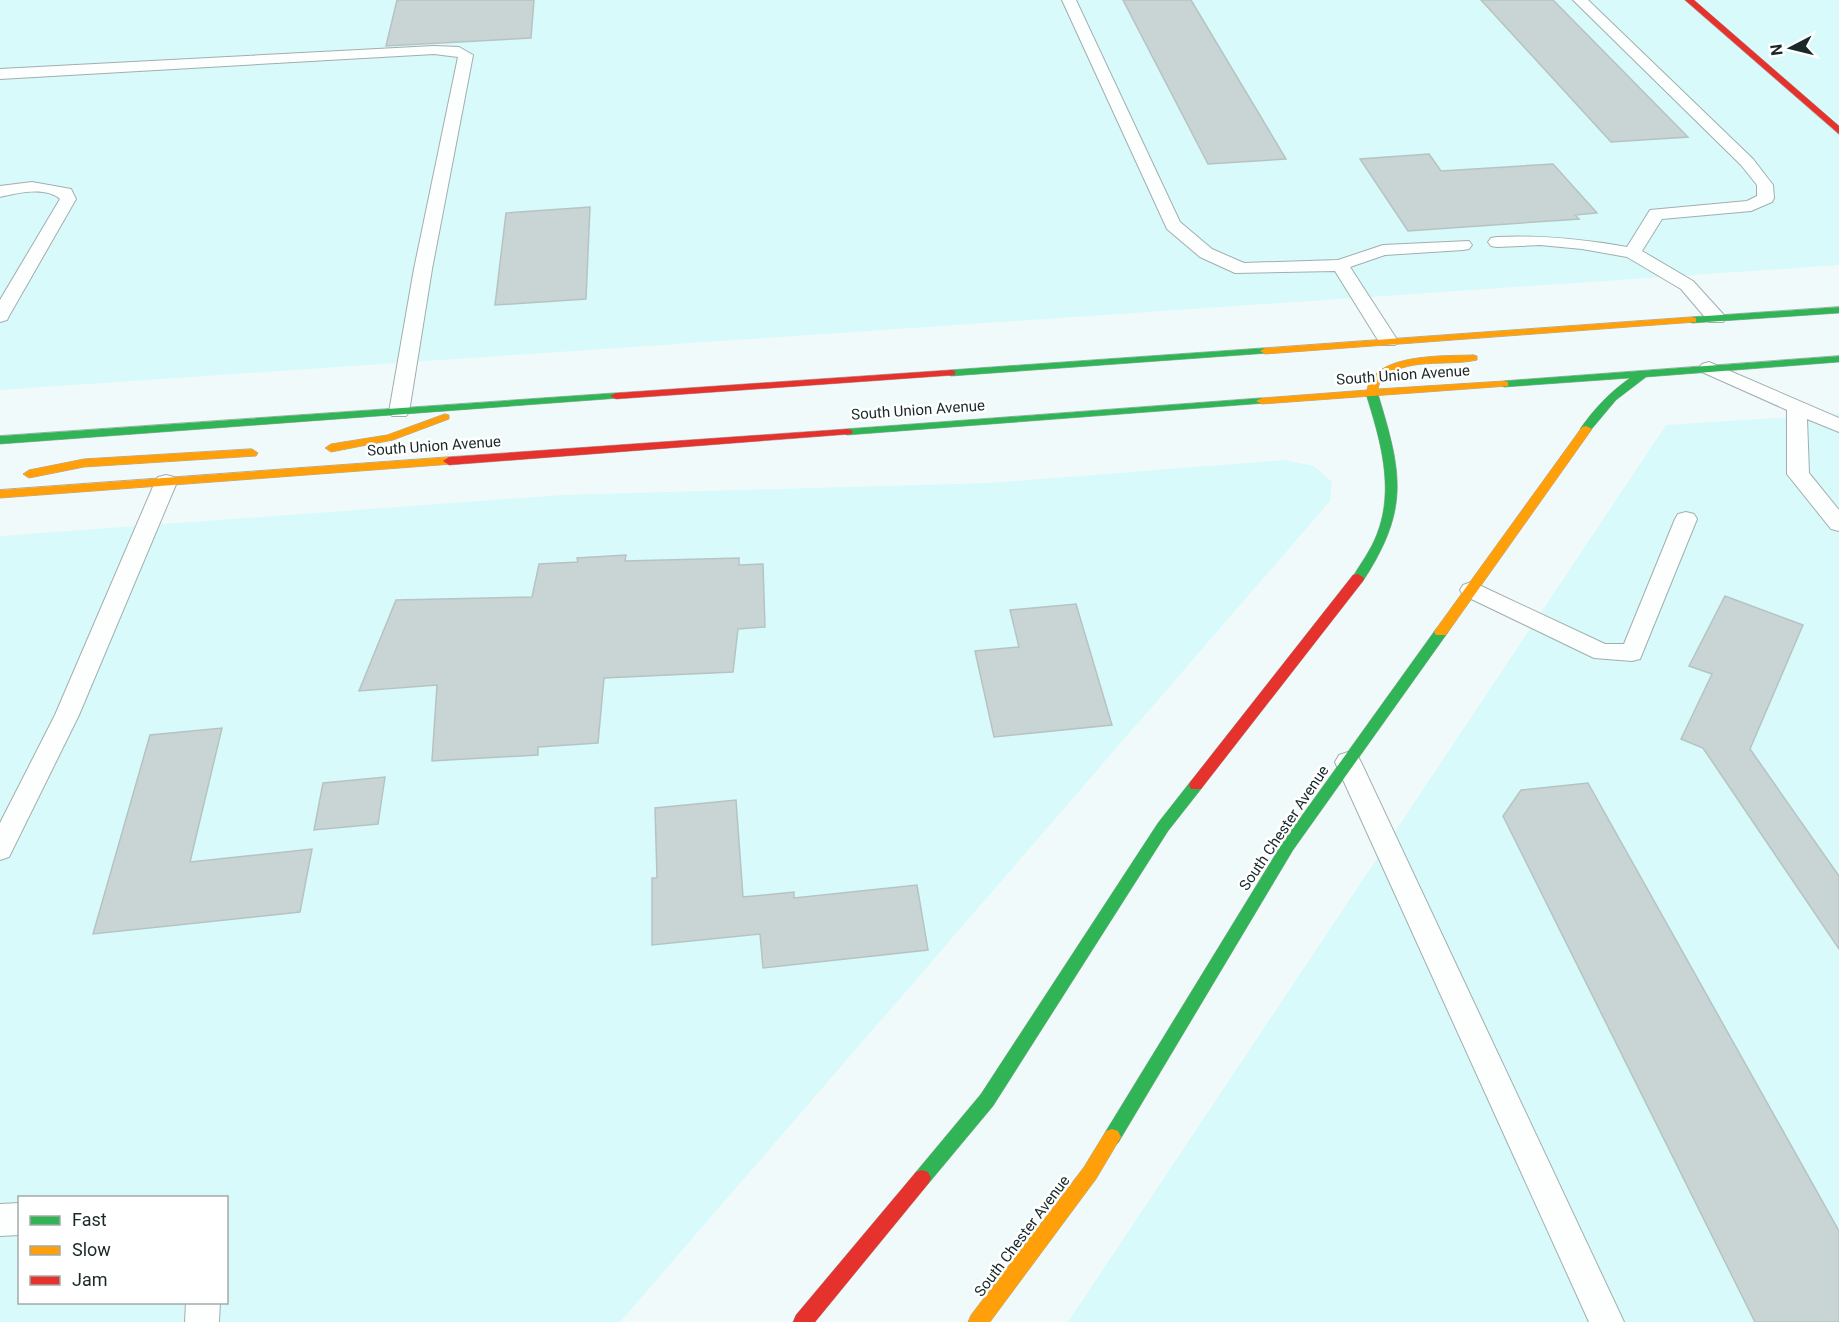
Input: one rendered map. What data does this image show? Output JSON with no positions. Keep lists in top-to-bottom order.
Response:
{
  "streets": {
    "main road": ["South Union Avenue", "South Chester Avenue"]
  },
  "crossings": [
    ["South Union Avenue", "South Chester Avenue"]
  ],
  "legend": ["Fast", "Slow", "Jam"],
  "north": "left"
}
